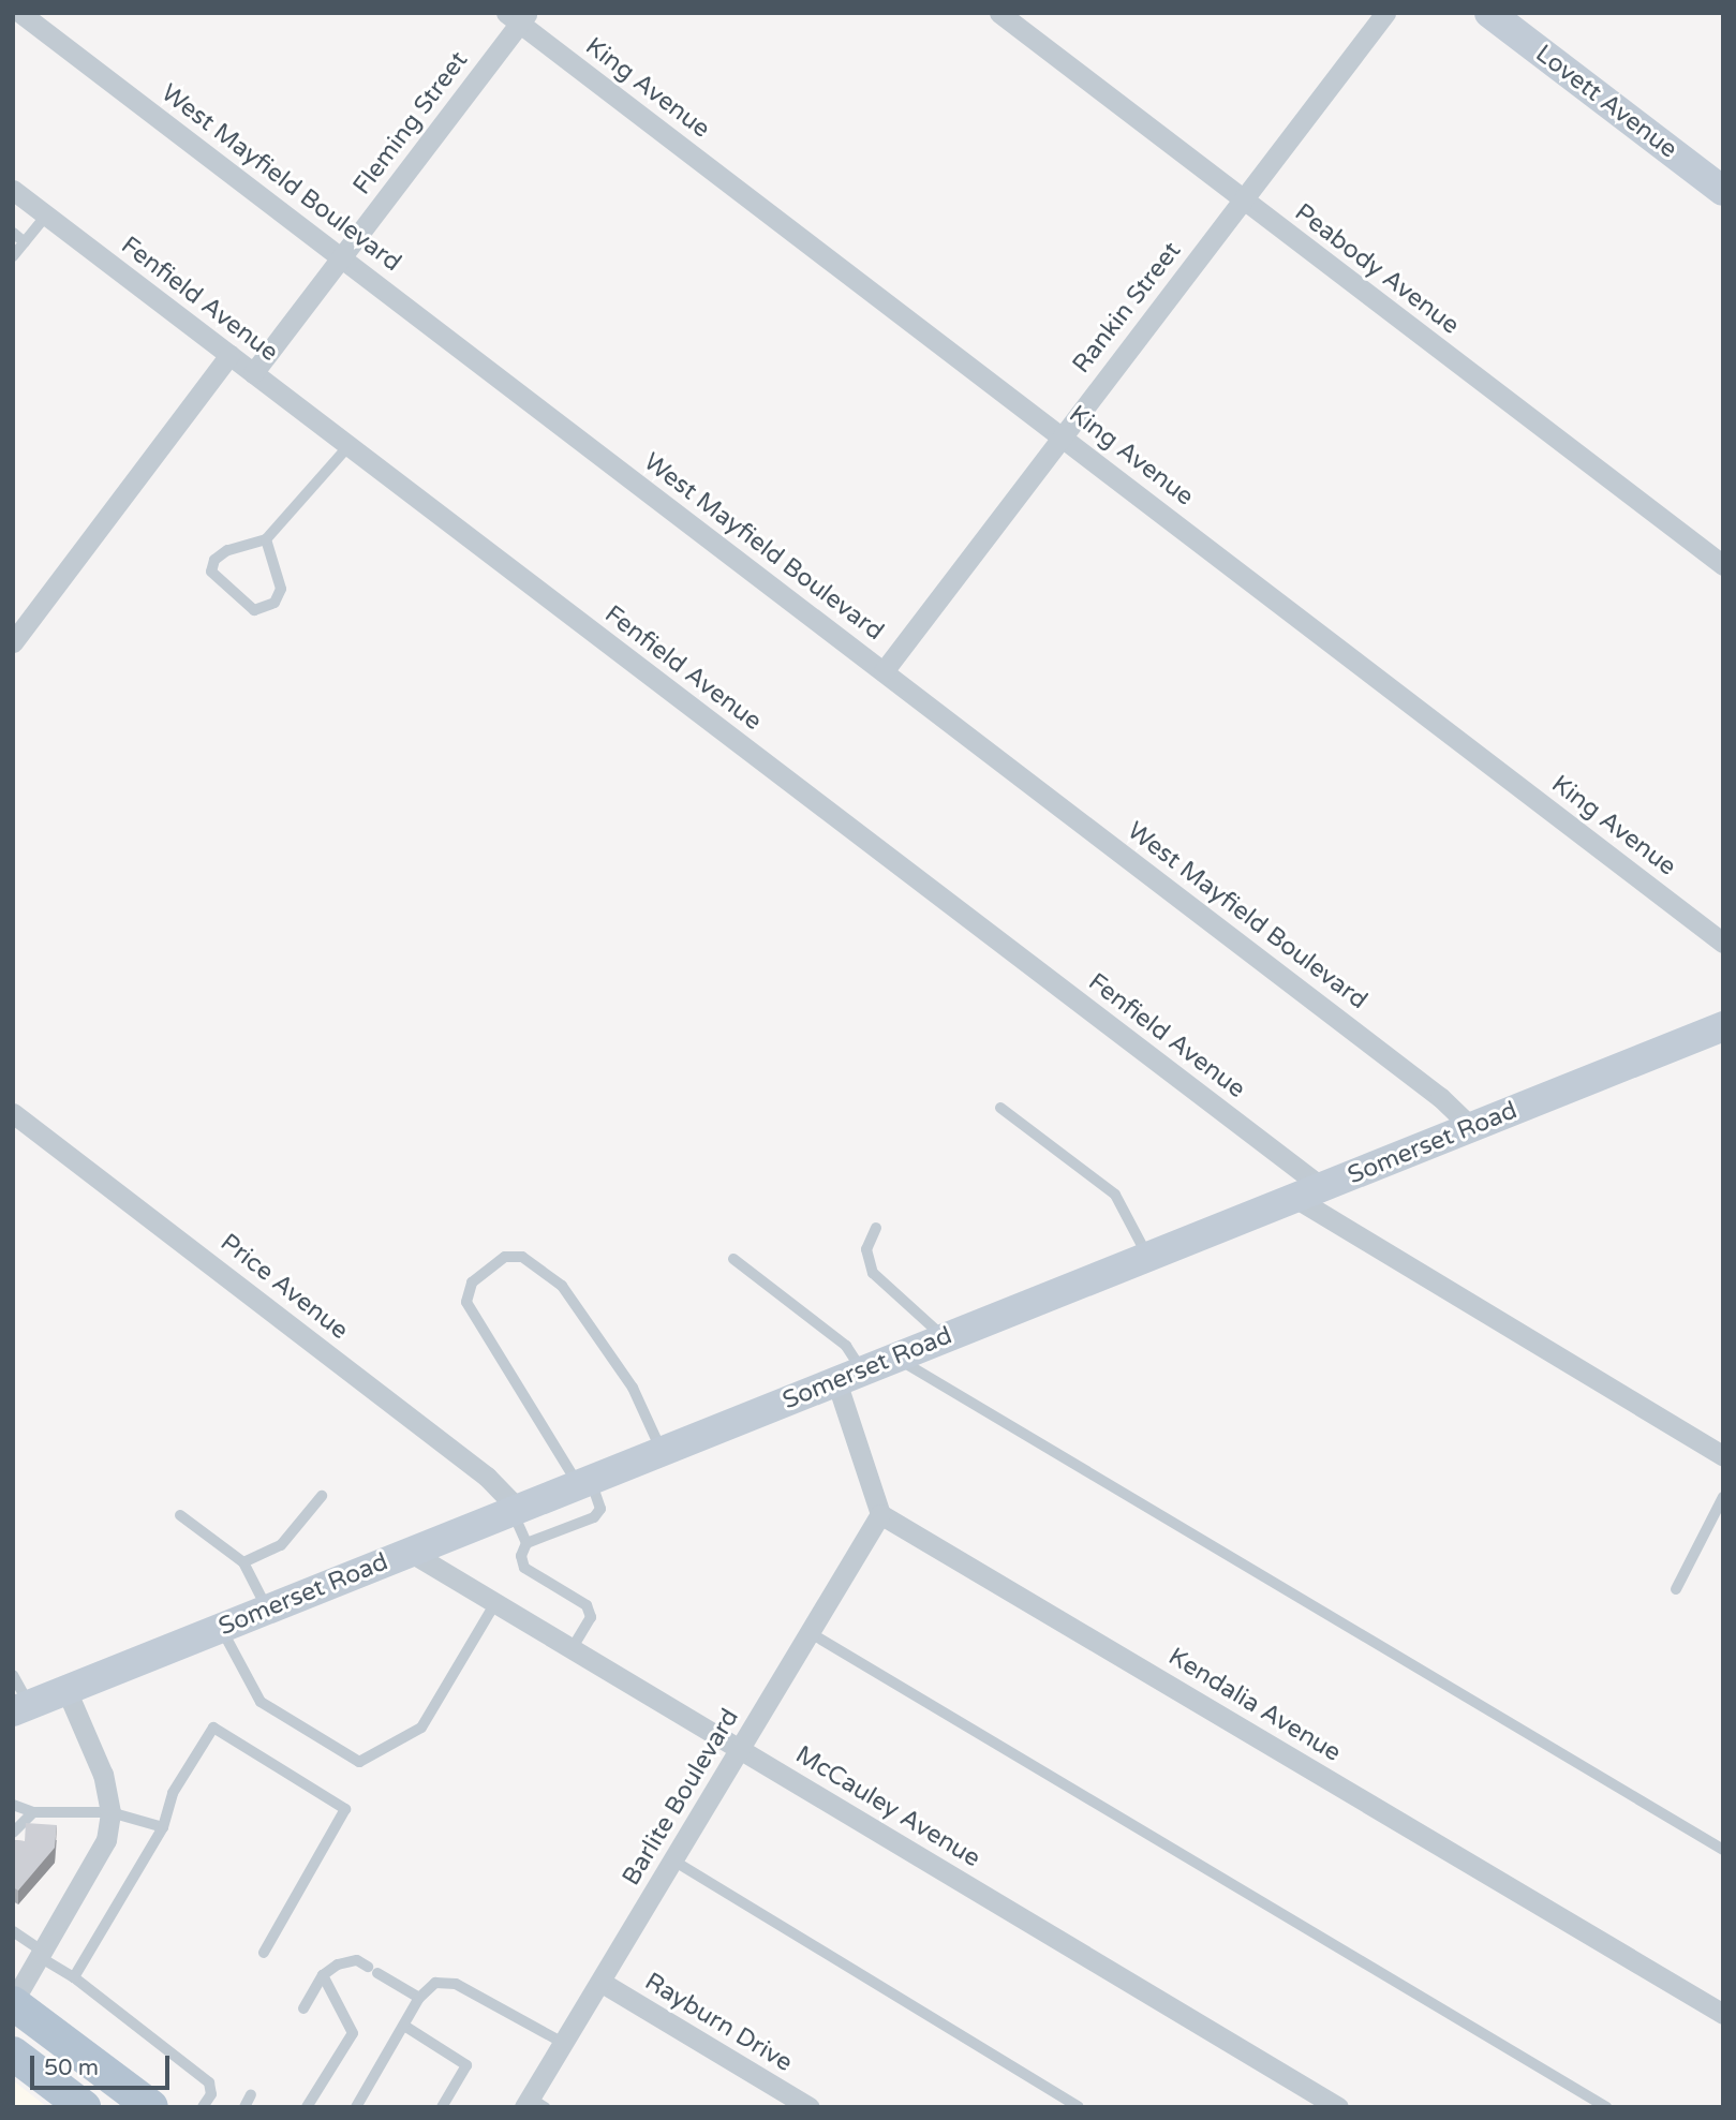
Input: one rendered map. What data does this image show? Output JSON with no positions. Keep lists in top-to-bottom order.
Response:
{
  "streets": {
    "main road": ["Lovett Avenue", "Somerset Road"],
    "street": [
      "King Avenue",
      "Fleming Street",
      "West Mayfield Boulevard",
      "Peabody Avenue",
      "Fenfield Avenue",
      "Rankin Street",
      "Price Avenue",
      "Kendalia Avenue",
      "Barlite Boulevard",
      "McCauley Avenue",
      "Rayburn Drive"
    ]
  },
  "crossings": [
    ["King Avenue", "Fleming Street"],
    ["King Avenue", "Rankin Street"],
    ["Fleming Street", "West Mayfield Boulevard"],
    ["Fleming Street", "Fenfield Avenue"],
    ["West Mayfield Boulevard", "Rankin Street"],
    ["West Mayfield Boulevard", "Somerset Road"],
    ["Peabody Avenue", "Rankin Street"],
    ["Fenfield Avenue", "Somerset Road"],
    ["Somerset Road", "Price Avenue"],
    ["Somerset Road", "McCauley Avenue"],
    ["Kendalia Avenue", "Barlite Boulevard"],
    ["Barlite Boulevard", "McCauley Avenue"],
    ["Barlite Boulevard", "Rayburn Drive"]
  ],
  "scale_bar": "50 m"
}
